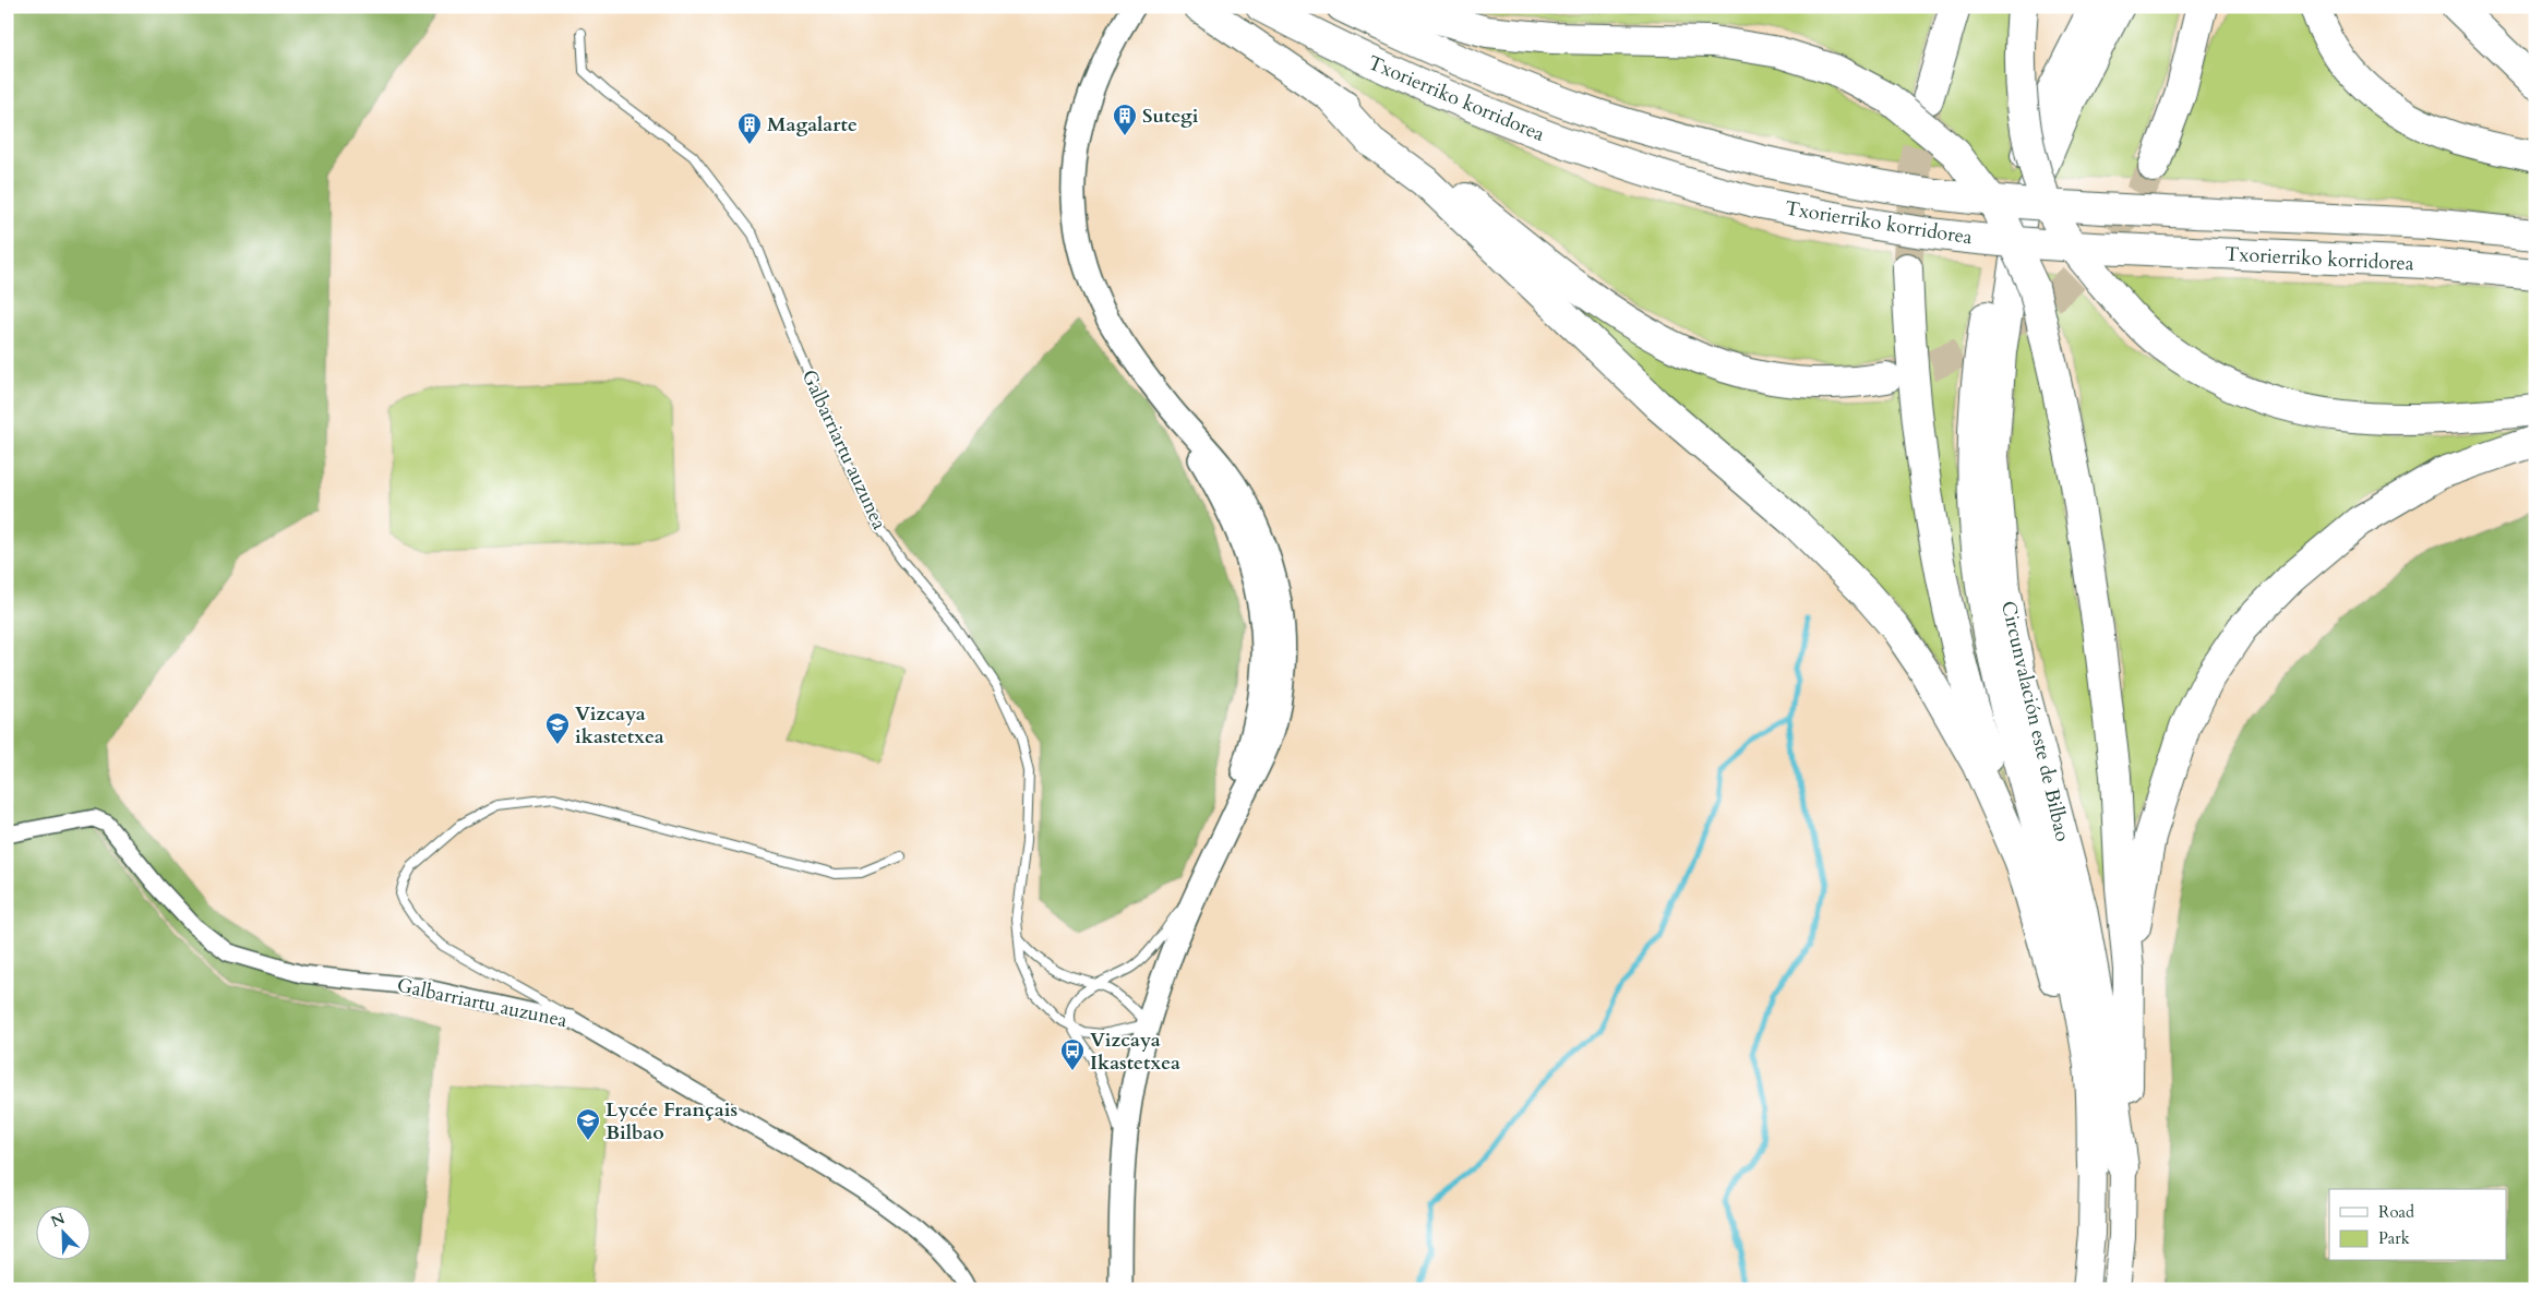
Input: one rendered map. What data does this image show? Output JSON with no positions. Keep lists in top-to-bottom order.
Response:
{
  "streets": {
    "highway": ["Txorierriko korridorea", "Circunvalación este de Bilbao"],
    "street": ["Galbarriartu auzunea"]
  },
  "places": {
    "building": ["Sutegi", "Magalarte"],
    "school or university": ["Vizcaya ikastetxea", "Lycée Français Bilbao"],
    "bus stop": ["Vizcaya Ikastetxea"]
  },
  "legend": ["Road", "Park"],
  "north": "top left"
}
